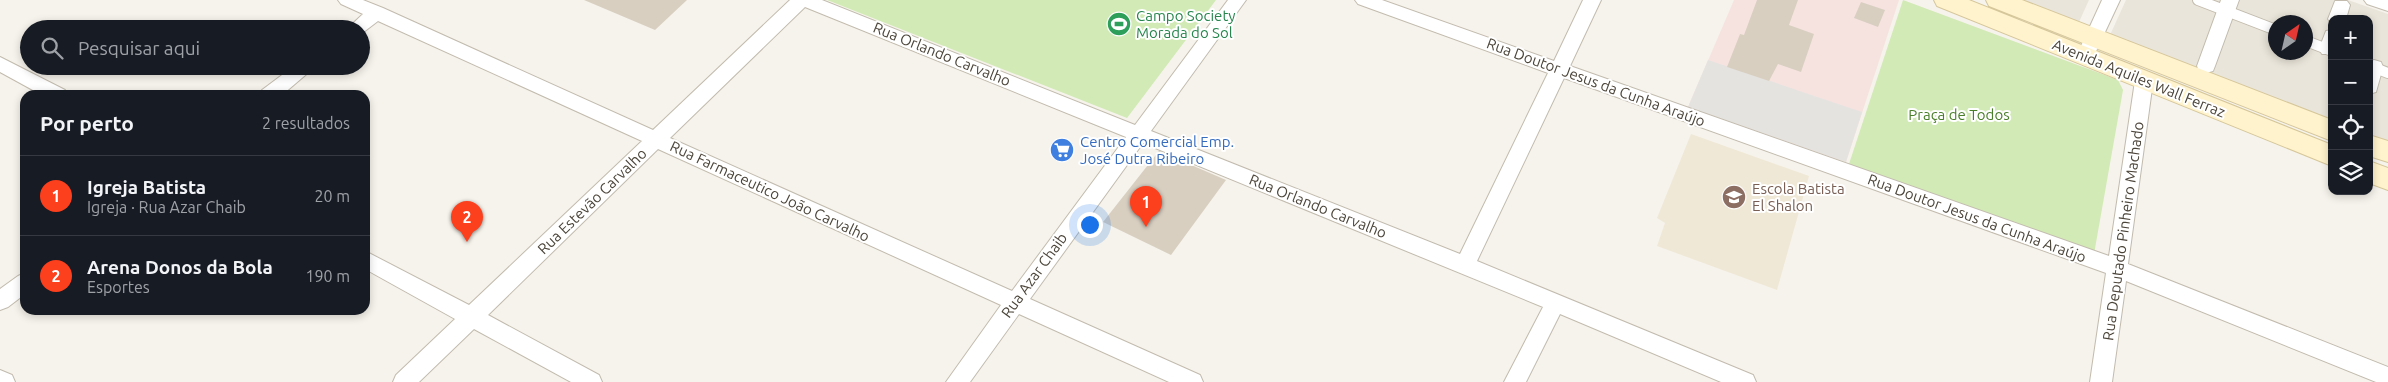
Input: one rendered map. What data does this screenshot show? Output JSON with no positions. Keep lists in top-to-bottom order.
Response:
{
  "streets": {
    "main road": ["Avenida Aquiles Wall Ferraz"],
    "street": [
      "Rua Orlando Carvalho",
      "Rua Doutor Jesus da Cunha Araújo",
      "Rua Farmaceutico João Carvalho",
      "Rua Estevão Carvalho",
      "Rua Deputado Pinheiro Machado",
      "Rua Azar Chaib"
    ]
  },
  "crossings": [
    ["Rua Orlando Carvalho", "Rua Azar Chaib"],
    ["Avenida Aquiles Wall Ferraz", "Rua Deputado Pinheiro Machado"],
    ["Rua Doutor Jesus da Cunha Araújo", "Rua Deputado Pinheiro Machado"],
    ["Rua Farmaceutico João Carvalho", "Rua Estevão Carvalho"],
    ["Rua Farmaceutico João Carvalho", "Rua Azar Chaib"]
  ],
  "parks": ["Praça de Todos"],
  "places": {
    "sports": ["Campo Society Morada do Sol"],
    "supermarket": ["Centro Comercial Emp. José Dutra Ribeiro"],
    "school or university": ["Escola Batista El Shalon"]
  },
  "north": "top right",
  "page": {
    "map_buttons": ["+", "−"],
    "search": "Pesquisar aqui",
    "heading": ["Por perto", "2 resultados"],
    "list": [
      {
        "mark": "1",
        "name": "Igreja Batista",
        "note": "Igreja · Rua Azar Chaib",
        "value": "20 m"
      },
      {
        "mark": "2",
        "name": "Arena Donos da Bola",
        "note": "Esportes",
        "value": "190 m"
      }
    ],
    "pins": ["1", "2"]
  }
}
